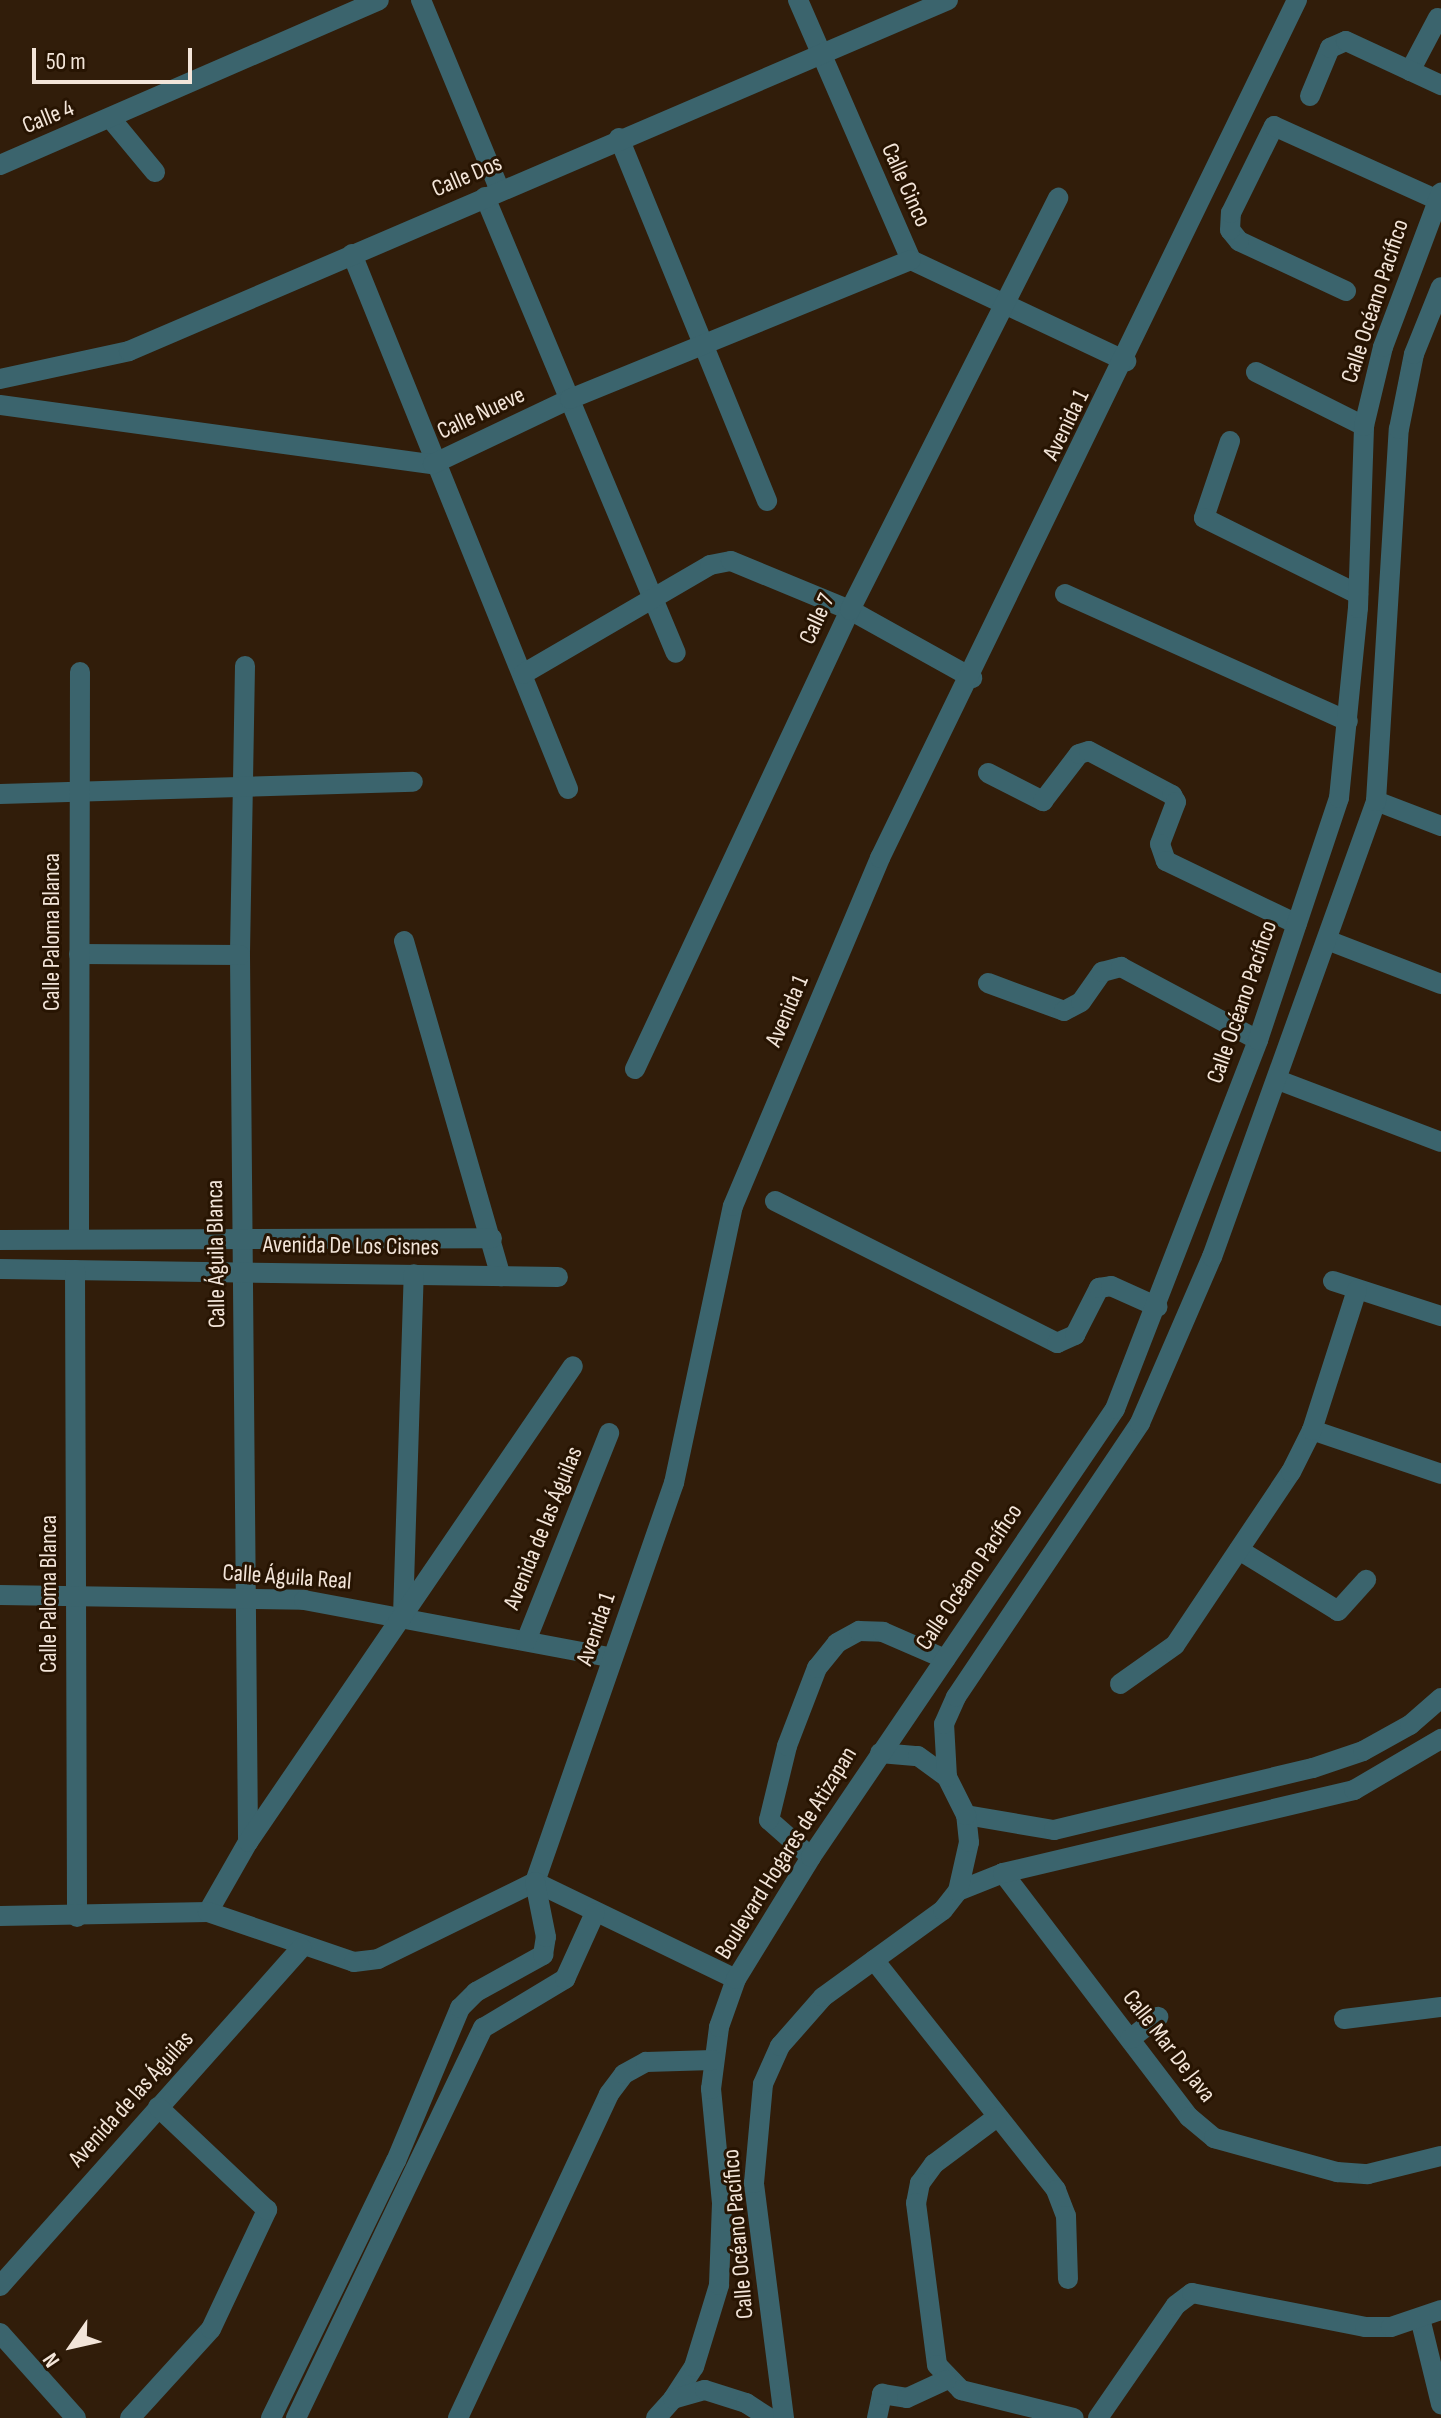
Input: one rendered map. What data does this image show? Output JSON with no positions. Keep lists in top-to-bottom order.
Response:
{
  "streets": {
    "street": [
      "Calle 4",
      "Calle Dos",
      "Calle Cinco",
      "Calle Océano Pacífico",
      "Calle Nueve",
      "Avenida 1",
      "Calle 7",
      "Calle Paloma Blanca",
      "Avenida De Los Cisnes",
      "Calle Águila Blanca",
      "Avenida de las Águilas",
      "Calle Águila Real",
      "Boulevard Hogares de Atizapan",
      "Calle Mar De Java"
    ]
  },
  "crossings": [
    ["Calle Dos", "Calle Cinco"],
    ["Calle Cinco", "Calle Nueve"],
    ["Calle Cinco", "Avenida 1"],
    ["Calle Cinco", "Calle 7"],
    ["Calle Océano Pacífico", "Boulevard Hogares de Atizapan"],
    ["Calle Océano Pacífico", "Calle Mar De Java"],
    ["Avenida 1", "Calle Águila Real"],
    ["Calle Paloma Blanca", "Avenida De Los Cisnes"],
    ["Calle Paloma Blanca", "Calle Águila Real"],
    ["Avenida De Los Cisnes", "Calle Águila Blanca"],
    ["Calle Águila Blanca", "Calle Águila Real"],
    ["Avenida de las Águilas", "Calle Águila Real"]
  ],
  "scale_bar": "50 m",
  "north": "bottom left"
}
